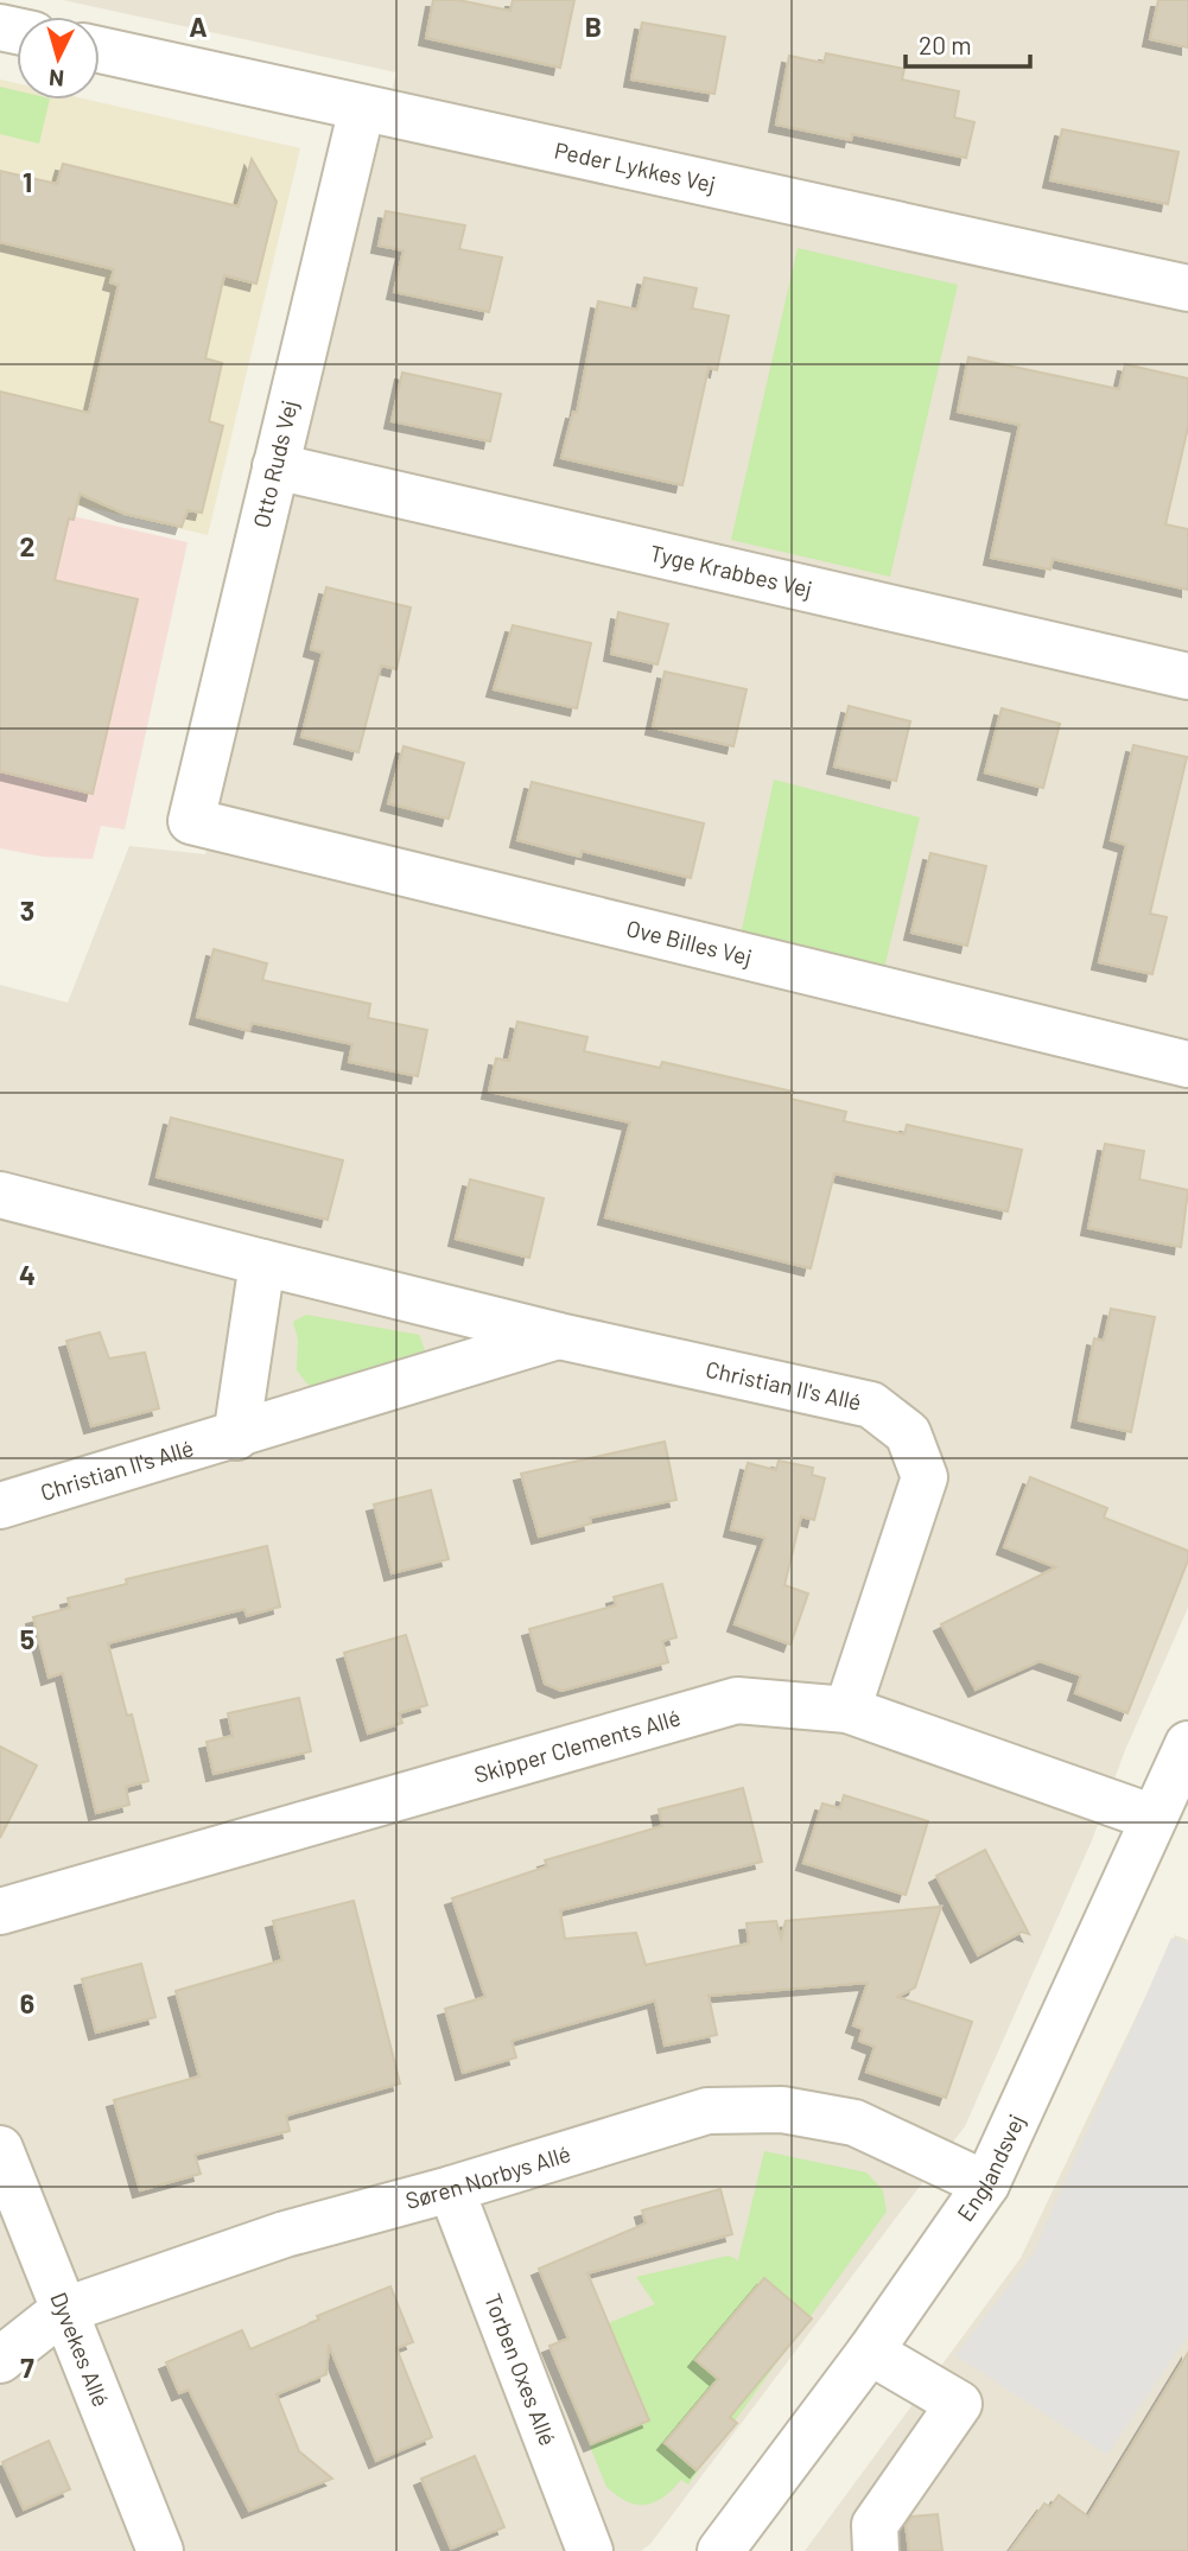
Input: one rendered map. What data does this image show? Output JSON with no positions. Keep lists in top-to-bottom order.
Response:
{
  "streets": {
    "street": [
      "Peder Lykkes Vej",
      "Otto Ruds Vej",
      "Tyge Krabbes Vej",
      "Ove Billes Vej",
      "Christian II's Allé",
      "Skipper Clements Allé",
      "Englandsvej",
      "Søren Norbys Allé",
      "Dyvekes Allé",
      "Torben Oxes Allé"
    ]
  },
  "crossings": [
    ["Peder Lykkes Vej", "Otto Ruds Vej"],
    ["Otto Ruds Vej", "Tyge Krabbes Vej"],
    ["Otto Ruds Vej", "Ove Billes Vej"],
    ["Christian II's Allé", "Skipper Clements Allé"],
    ["Skipper Clements Allé", "Englandsvej"],
    ["Englandsvej", "Søren Norbys Allé"],
    ["Søren Norbys Allé", "Dyvekes Allé"],
    ["Søren Norbys Allé", "Torben Oxes Allé"]
  ],
  "scale_bar": "20 m",
  "north": "bottom",
  "grid": {
    "columns": ["A", "B"],
    "rows": [
      "1",
      "2",
      "3",
      "4",
      "5",
      "6",
      "7"
    ]
  }
}
